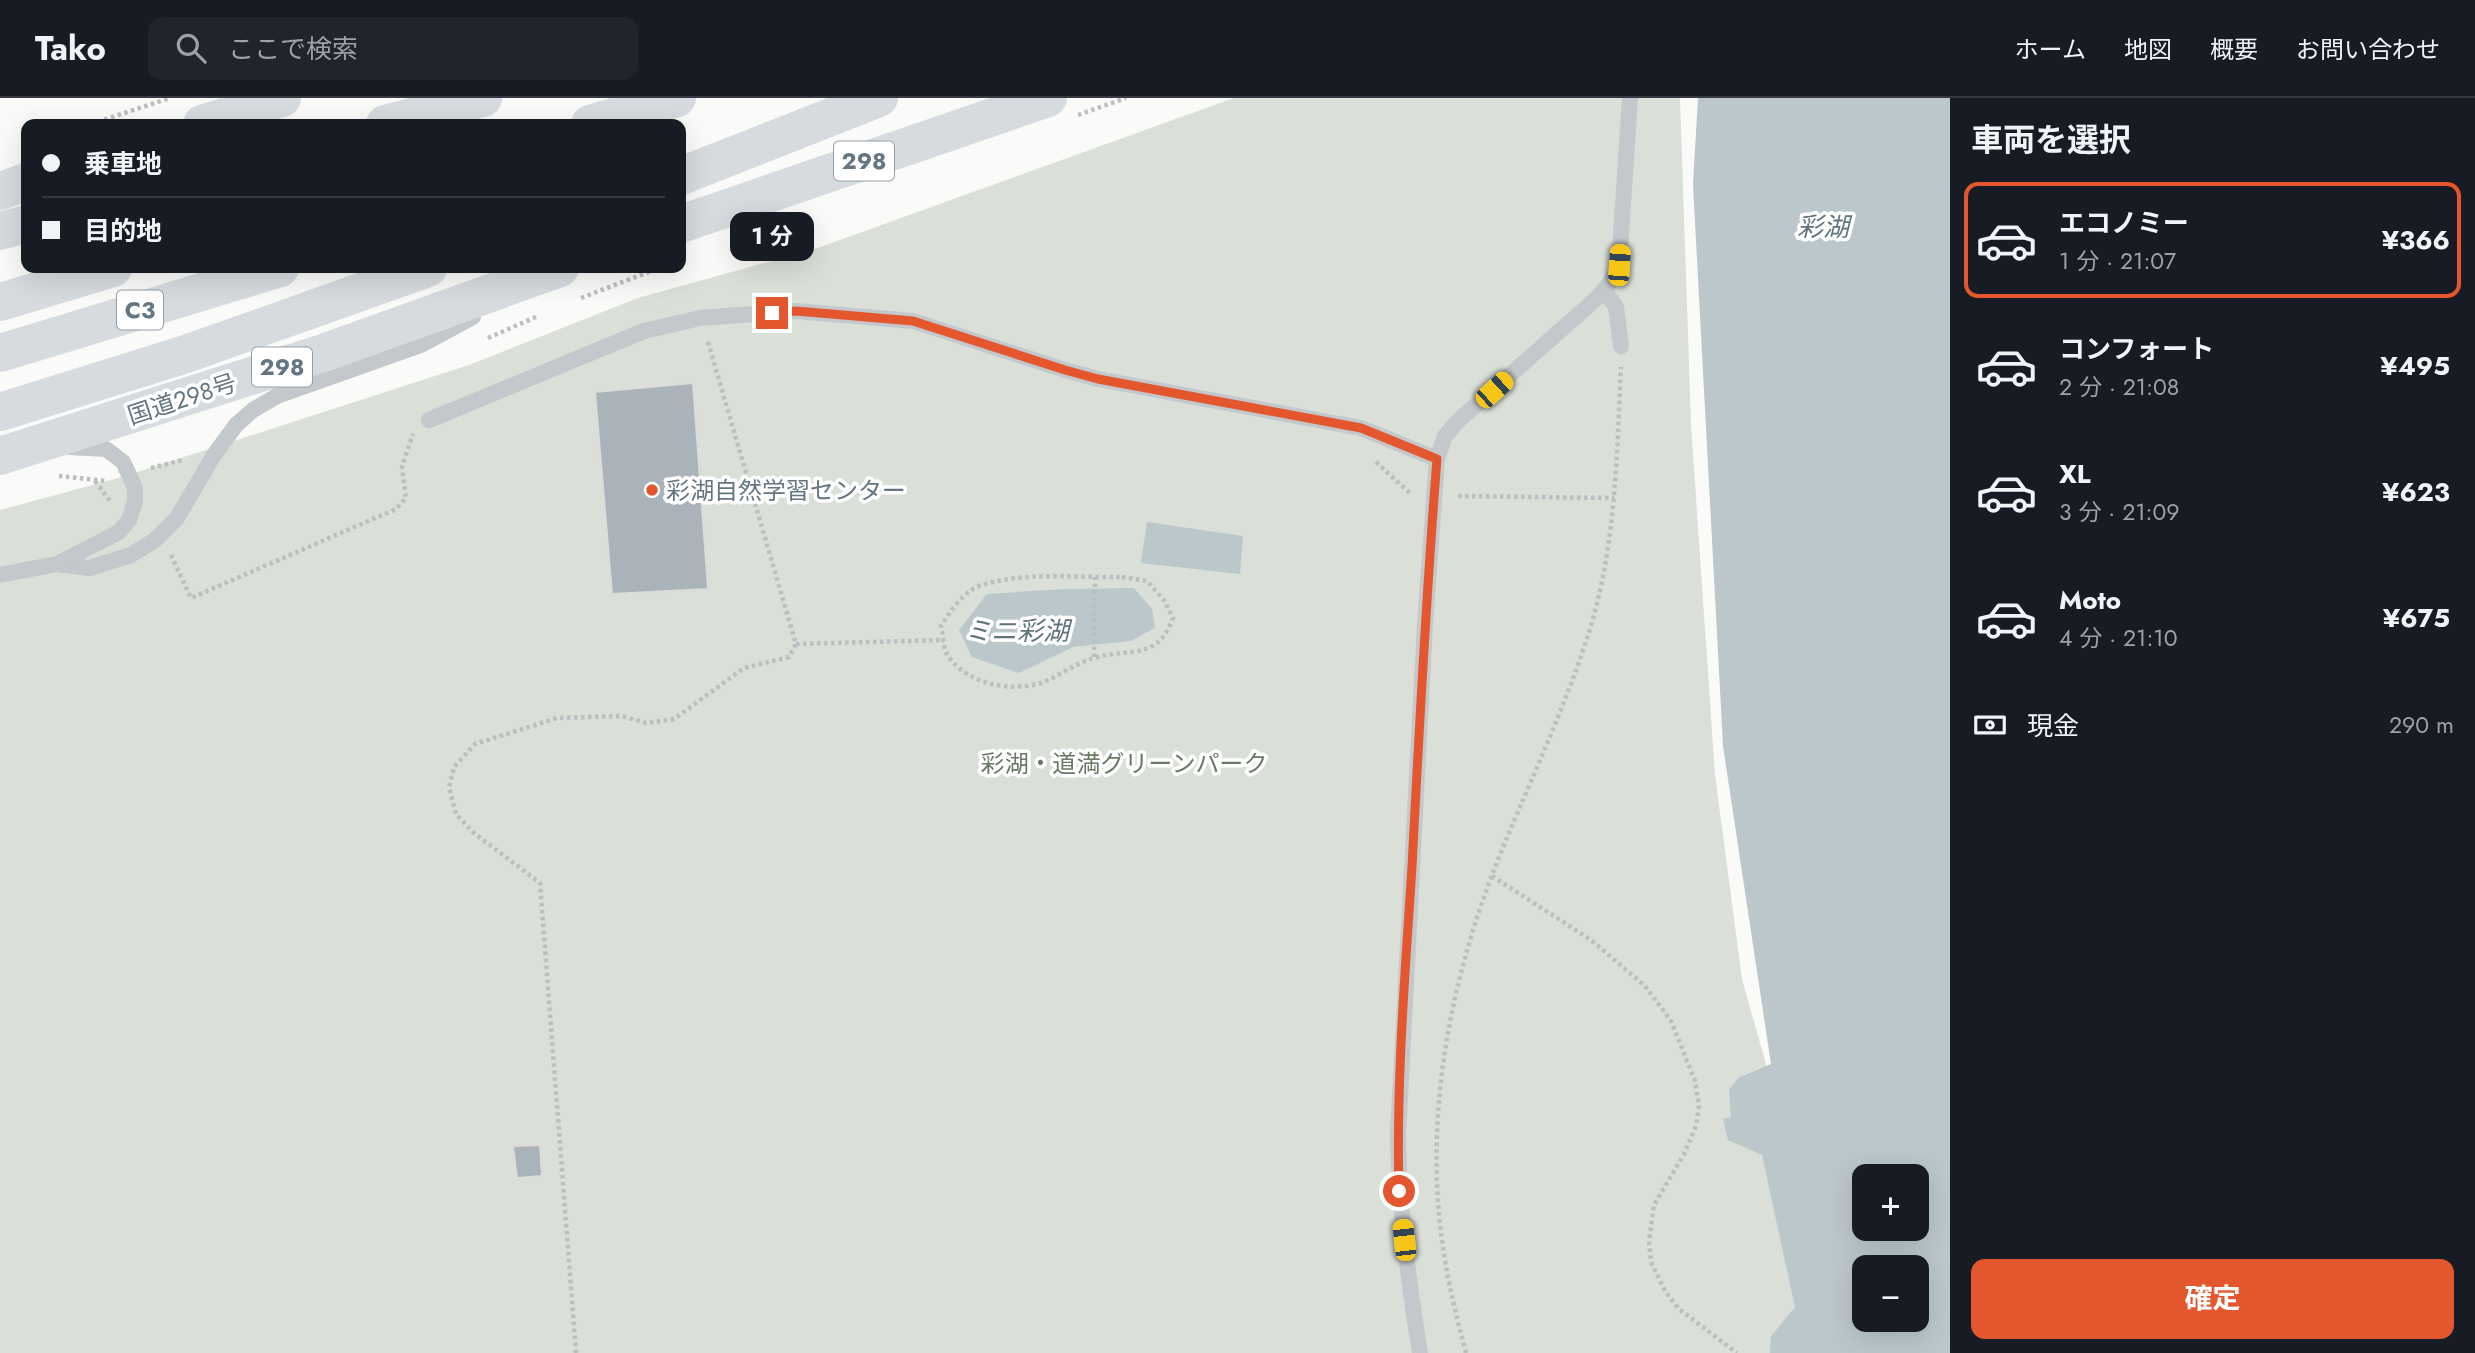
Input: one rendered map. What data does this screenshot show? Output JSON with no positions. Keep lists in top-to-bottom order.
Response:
{
  "streets": {
    "highway": ["298", "C3", "国道298号"]
  },
  "water": ["彩湖", "ミニ彩湖"],
  "parks": ["彩湖・道満グリーンパーク"],
  "places": ["彩湖自然学習センター"],
  "page": {
    "header": "Tako",
    "search": "ここで検索",
    "nav": [
      "ホーム",
      "地図",
      "概要",
      "お問い合わせ"
    ],
    "heading": "車両を選択",
    "banner": ["乗車地", "目的地"],
    "list": [
      {
        "name": "エコノミー",
        "note": "1 分 · 21:07",
        "value": "¥366"
      },
      {
        "name": "コンフォート",
        "note": "2 分 · 21:08",
        "value": "¥495"
      },
      {
        "name": "XL",
        "note": "3 分 · 21:09",
        "value": "¥623"
      },
      {
        "name": "Moto",
        "note": "4 分 · 21:10",
        "value": "¥675"
      }
    ],
    "bubble": "1 分",
    "pay": ["現金", "290 m"],
    "map_buttons": ["+", "−"],
    "buttons": "確定"
  }
}
